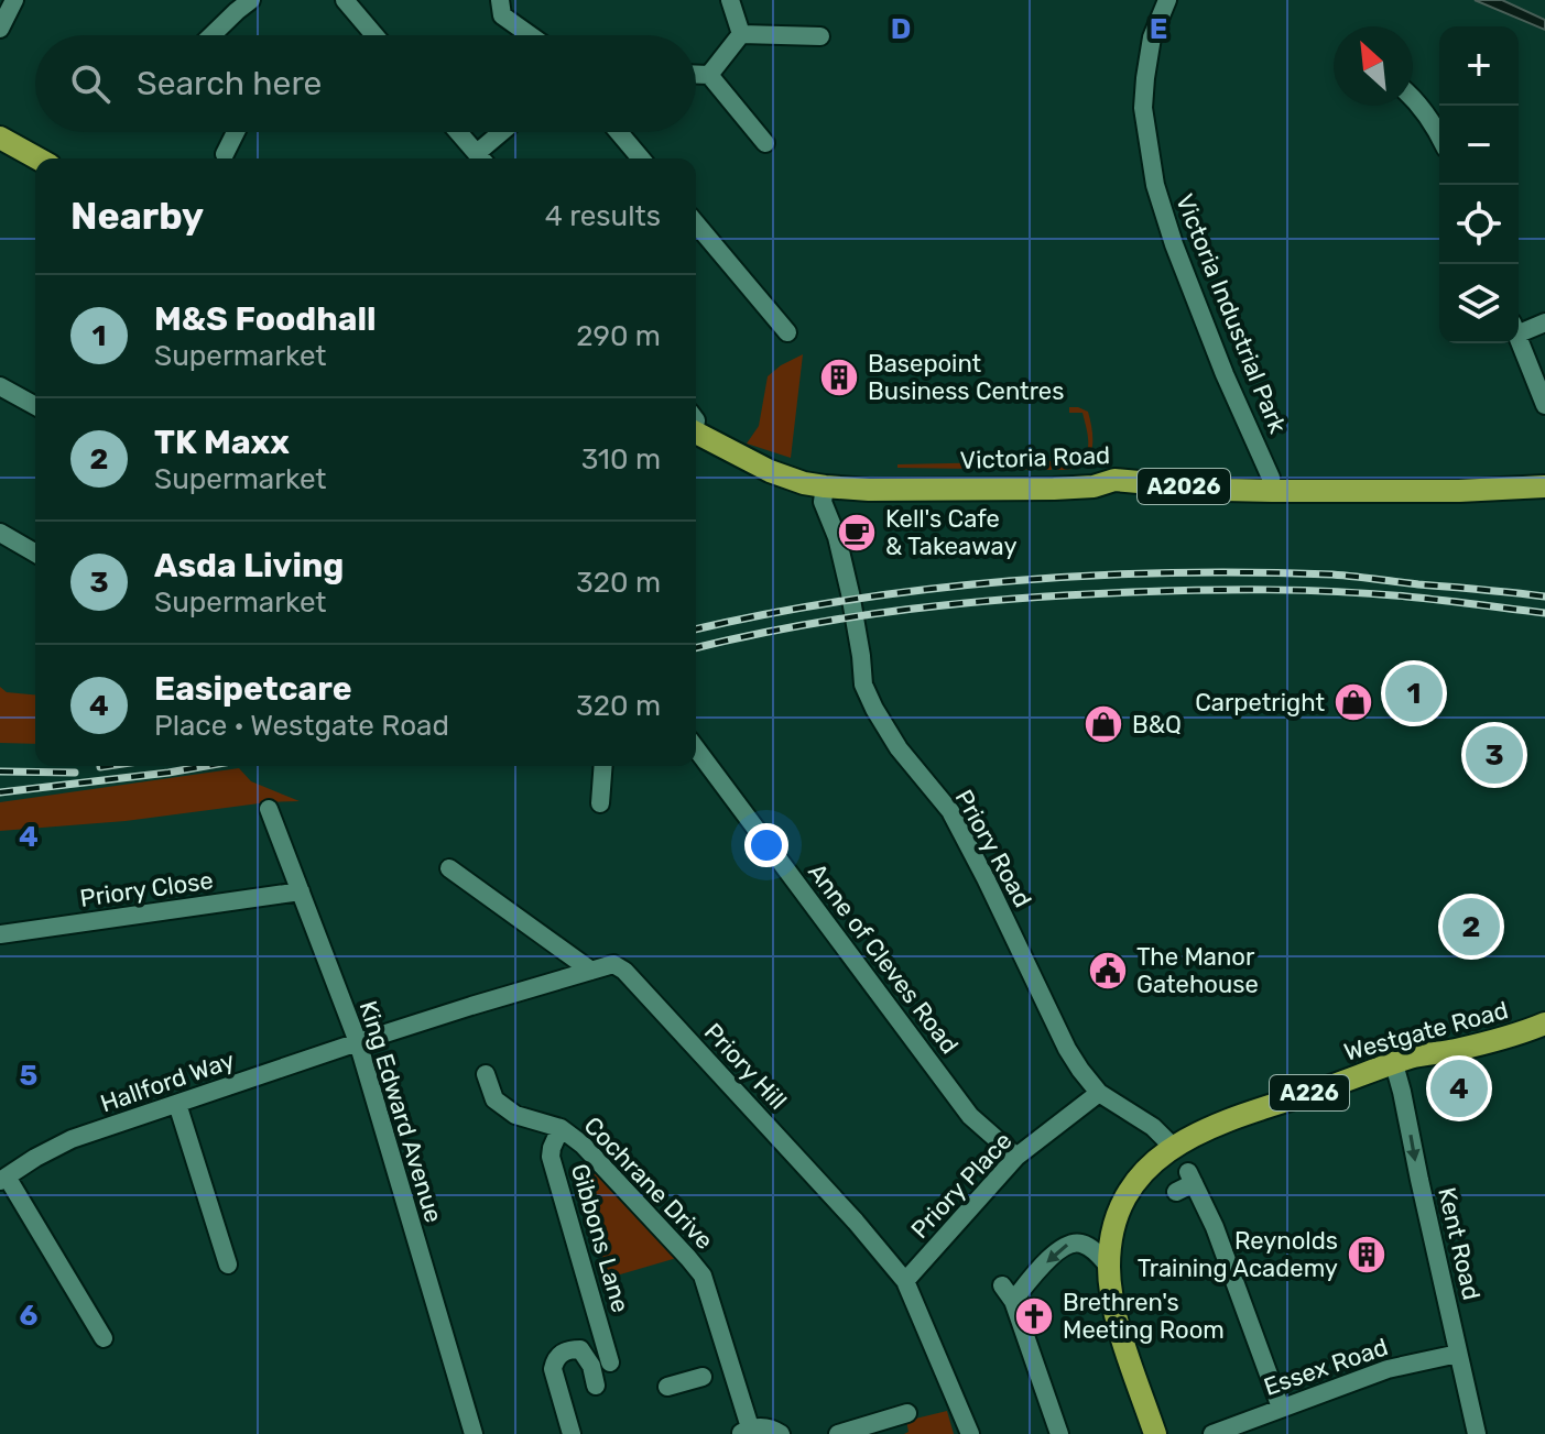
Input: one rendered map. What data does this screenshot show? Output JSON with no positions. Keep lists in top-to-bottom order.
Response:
{
  "streets": {
    "main road": [
      "Victoria Road",
      "A2026",
      "Westgate Road",
      "A226"
    ],
    "street": [
      "Victoria Industrial Park",
      "Priory Road",
      "Priory Close",
      "Anne of Cleves Road",
      "Priory Hill",
      "Hallford Way",
      "King Edward Avenue",
      "Cochrane Drive",
      "Priory Place",
      "Gibbons Lane",
      "Kent Road",
      "Essex Road"
    ]
  },
  "crossings": [
    ["Victoria Industrial Park", "Victoria Road"],
    ["Victoria Road", "Priory Road"],
    ["Priory Road", "Westgate Road"],
    ["Priory Road", "Priory Place"],
    ["Priory Close", "King Edward Avenue"],
    ["Anne of Cleves Road", "Priory Place"],
    ["Westgate Road", "Kent Road"],
    ["Priory Hill", "Hallford Way"],
    ["Priory Hill", "King Edward Avenue"],
    ["Priory Hill", "Priory Place"],
    ["Hallford Way", "King Edward Avenue"],
    ["Cochrane Drive", "Gibbons Lane"],
    ["Kent Road", "Essex Road"]
  ],
  "one_way": ["Kent Road"],
  "places": {
    "building": ["Basepoint Business Centres", "Reynolds Training Academy"],
    "cafe": ["Kell's Cafe & Takeaway"],
    "shop": ["Carpetright", "B&Q"],
    "public building": ["The Manor Gatehouse"],
    "church": ["Brethren's Meeting Room"]
  },
  "north": "top left",
  "page": {
    "map_buttons": ["+", "−"],
    "search": "Search here",
    "heading": ["Nearby", "4 results"],
    "list": [
      {
        "mark": "1",
        "name": "M&S Foodhall",
        "note": "Supermarket",
        "value": "290 m"
      },
      {
        "mark": "2",
        "name": "TK Maxx",
        "note": "Supermarket",
        "value": "310 m"
      },
      {
        "mark": "3",
        "name": "Asda Living",
        "note": "Supermarket",
        "value": "320 m"
      },
      {
        "mark": "4",
        "name": "Easipetcare",
        "note": "Place · Westgate Road",
        "value": "320 m"
      }
    ],
    "pins": [
      "1",
      "3",
      "2",
      "4"
    ]
  },
  "grid": {
    "columns": ["D", "E"],
    "rows": ["4", "5", "6"]
  }
}
